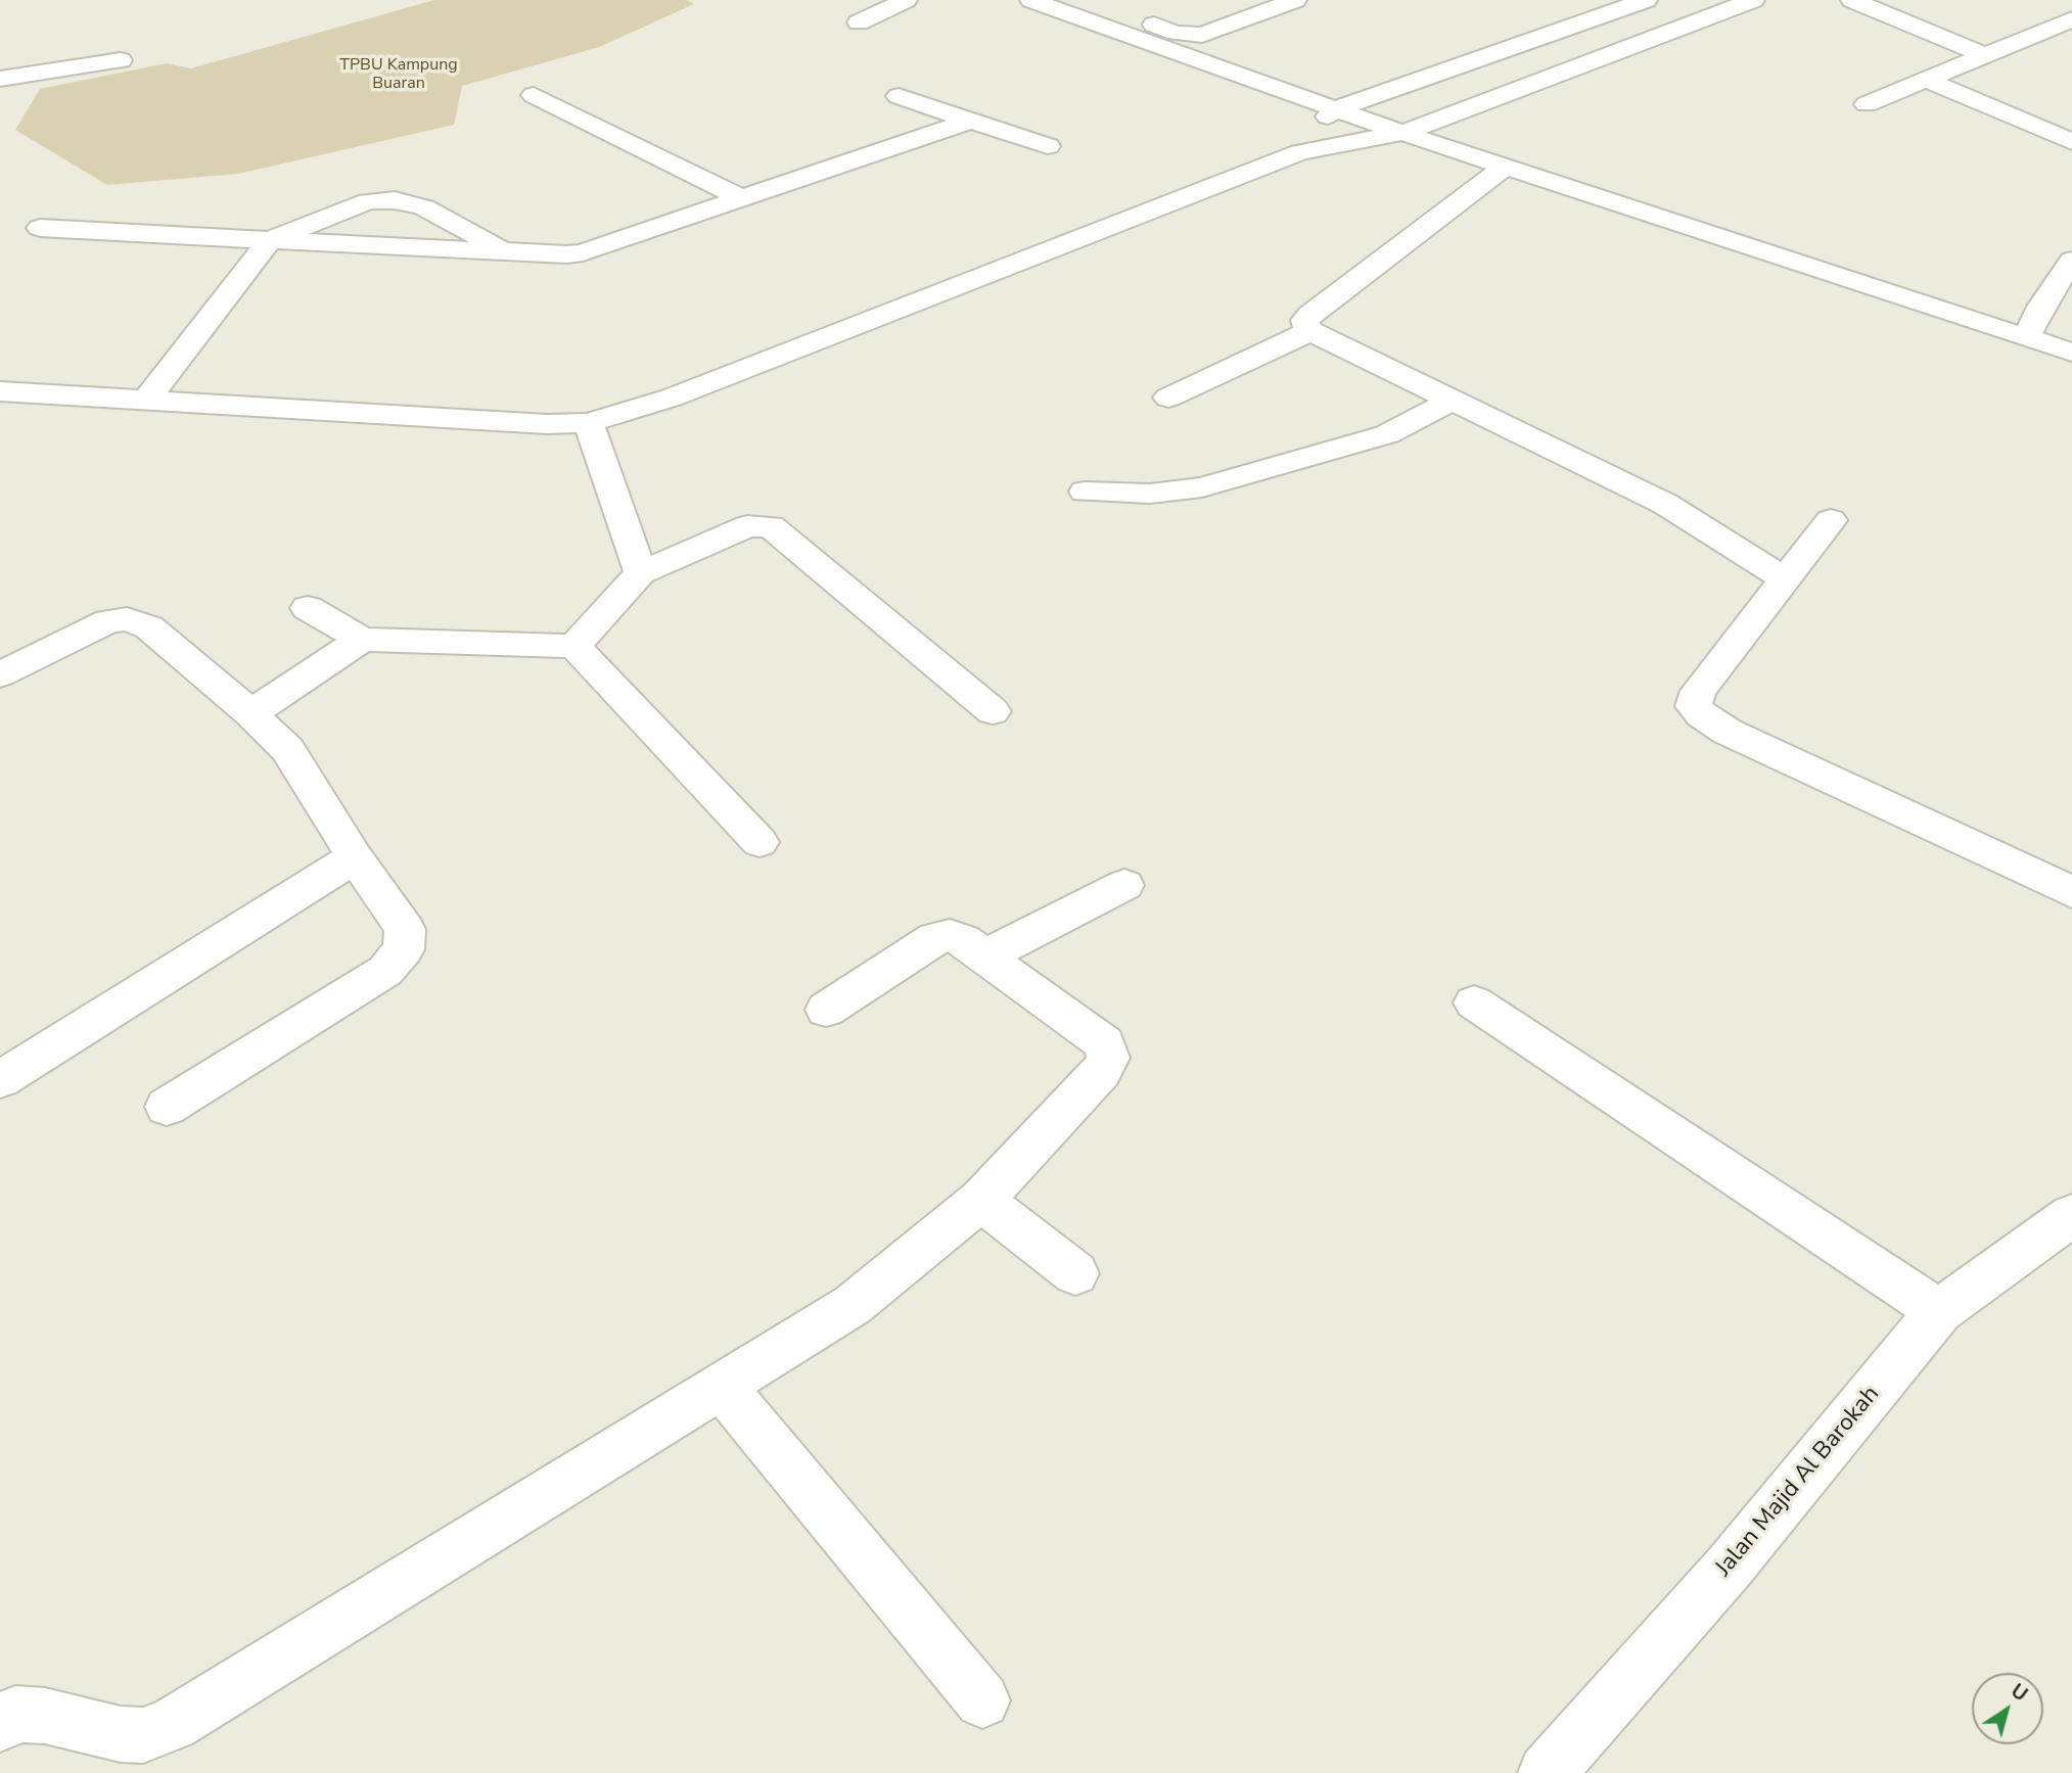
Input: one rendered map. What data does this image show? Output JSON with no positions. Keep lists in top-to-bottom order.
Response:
{
  "streets": {
    "street": ["Jalan Majid Al Barokah"]
  },
  "parks": ["TPBU Kampung Buaran"],
  "north": "top right"
}
